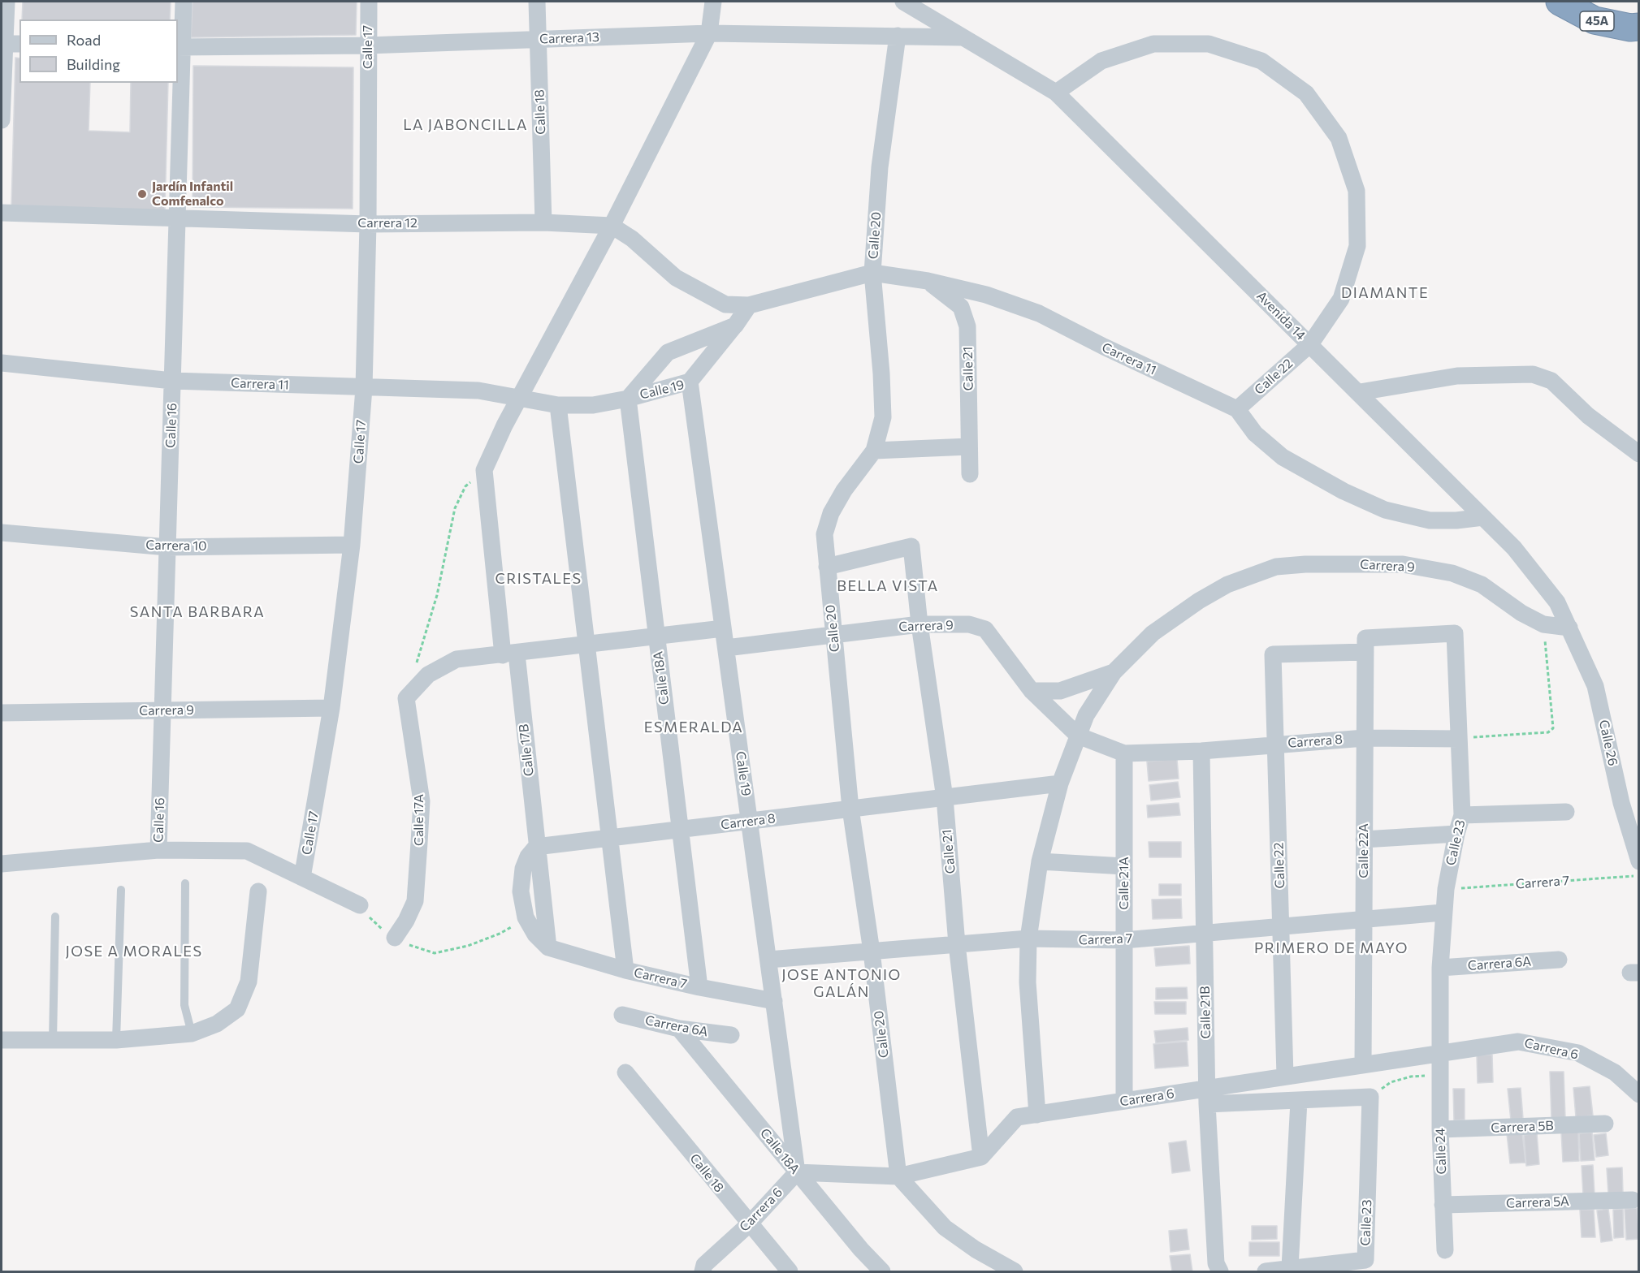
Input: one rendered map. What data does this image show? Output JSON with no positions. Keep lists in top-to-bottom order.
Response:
{
  "streets": {
    "highway": ["45A"],
    "street": [
      "Carrera 13",
      "Calle 17",
      "Calle 18",
      "Carrera 12",
      "Calle 20",
      "Avenida 14",
      "Carrera 11",
      "Calle 21",
      "Calle 22",
      "Calle 19",
      "Calle 16",
      "Carrera 10",
      "Carrera 9",
      "Calle 18A",
      "Carrera 8",
      "Calle 26",
      "Calle 17B",
      "Calle 17A",
      "Calle 23",
      "Calle 22A",
      "Carrera 7",
      "Calle 21A",
      "Carrera 6A",
      "Calle 21B",
      "Carrera 6",
      "Carrera 5B",
      "Calle 24",
      "Carrera 5A"
    ]
  },
  "crossings": [
    ["Carrera 13", "Calle 17"],
    ["Carrera 13", "Calle 18"],
    ["Carrera 13", "Calle 20"],
    ["Carrera 13", "Avenida 14"],
    ["Carrera 13", "Calle 16"],
    ["Calle 17", "Carrera 12"],
    ["Calle 17", "Carrera 11"],
    ["Calle 17", "Carrera 10"],
    ["Calle 17", "Carrera 9"],
    ["Calle 18", "Carrera 12"],
    ["Calle 18", "Carrera 6"],
    ["Carrera 12", "Carrera 11"],
    ["Carrera 12", "Calle 16"],
    ["Calle 20", "Carrera 11"],
    ["Calle 20", "Calle 21"],
    ["Calle 20", "Carrera 9"],
    ["Calle 20", "Carrera 8"],
    ["Calle 20", "Carrera 7"],
    ["Avenida 14", "Carrera 11"],
    ["Avenida 14", "Calle 22"],
    ["Avenida 14", "Carrera 9"],
    ["Avenida 14", "Calle 26"],
    ["Carrera 11", "Calle 21"],
    ["Carrera 11", "Calle 22"],
    ["Carrera 11", "Calle 19"],
    ["Carrera 11", "Calle 16"],
    ["Calle 21", "Carrera 9"],
    ["Calle 21", "Carrera 8"],
    ["Calle 21", "Carrera 7"],
    ["Calle 21", "Carrera 6"],
    ["Calle 22", "Carrera 8"],
    ["Calle 22", "Calle 23"],
    ["Calle 22", "Calle 22A"],
    ["Calle 22", "Carrera 7"],
    ["Calle 22", "Carrera 6"],
    ["Calle 19", "Carrera 9"],
    ["Calle 19", "Calle 18A"],
    ["Calle 19", "Carrera 8"],
    ["Calle 19", "Carrera 7"],
    ["Calle 19", "Carrera 6"],
    ["Calle 16", "Carrera 10"],
    ["Calle 16", "Carrera 9"],
    ["Carrera 9", "Carrera 8"],
    ["Carrera 9", "Calle 26"],
    ["Calle 18A", "Carrera 8"],
    ["Calle 18A", "Carrera 7"],
    ["Calle 18A", "Carrera 6A"],
    ["Calle 18A", "Carrera 6"],
    ["Carrera 8", "Calle 17B"],
    ["Carrera 8", "Calle 23"],
    ["Carrera 8", "Calle 22A"],
    ["Carrera 8", "Calle 21A"],
    ["Carrera 8", "Calle 21B"],
    ["Calle 17B", "Calle 17A"],
    ["Calle 23", "Calle 22A"],
    ["Calle 23", "Carrera 7"],
    ["Calle 23", "Carrera 6A"],
    ["Calle 23", "Carrera 6"],
    ["Calle 23", "Calle 24"],
    ["Calle 22A", "Carrera 7"],
    ["Calle 22A", "Carrera 6"],
    ["Carrera 7", "Calle 21A"],
    ["Carrera 7", "Calle 21B"],
    ["Calle 21A", "Carrera 6"],
    ["Calle 21B", "Carrera 6"],
    ["Carrera 6", "Calle 24"],
    ["Carrera 5B", "Calle 24"],
    ["Calle 24", "Carrera 5A"]
  ],
  "districts": [
    "LA JABONCILLA",
    "DIAMANTE",
    "CRISTALES",
    "BELLA VISTA",
    "SANTA BARBARA",
    "ESMERALDA",
    "PRIMERO DE MAYO",
    "JOSE A MORALES",
    "JOSE ANTONIO GALÁN"
  ],
  "places": ["Jardín Infantil Comfenalco"],
  "legend": ["Road", "Building"]
}
